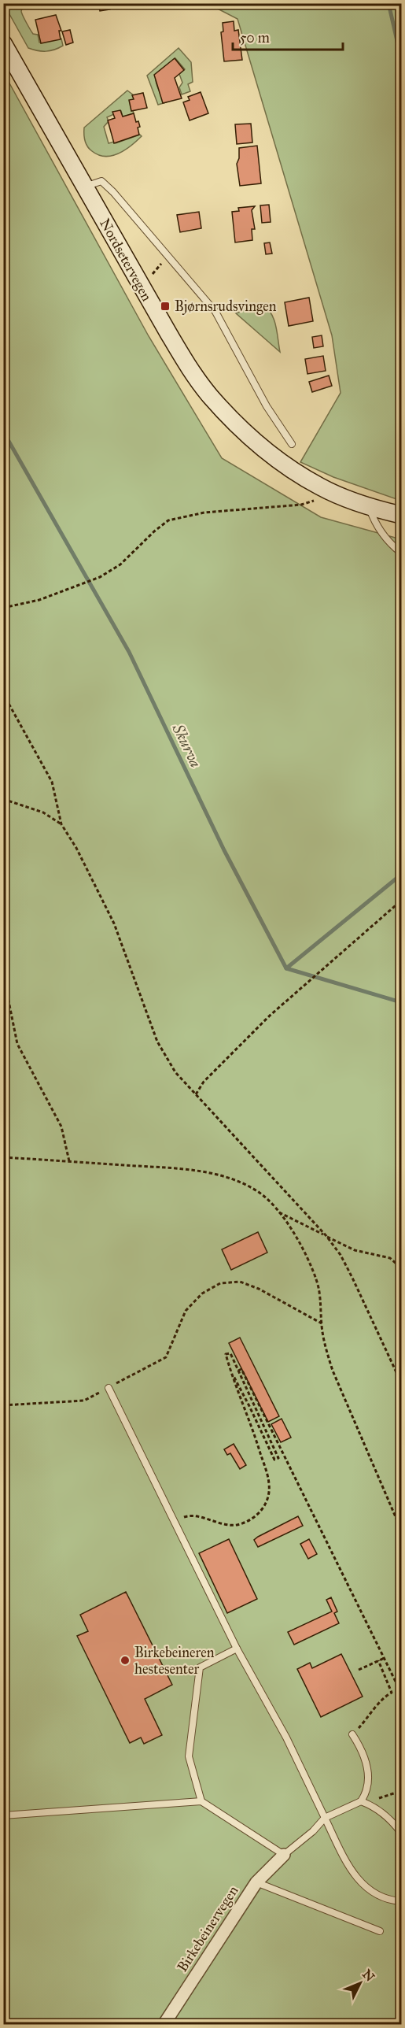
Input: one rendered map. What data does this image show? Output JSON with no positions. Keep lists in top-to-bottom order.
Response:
{
  "streets": {
    "main road": ["Nordsetervegen"],
    "street": ["Birkebeinervegen"]
  },
  "water": ["Skurva"],
  "places": {
    "transit": ["Bjørnsrudsvingen"],
    "other": ["Birkebeineren hestesenter"]
  },
  "scale_bar": "50 m",
  "north": "top right"
}
